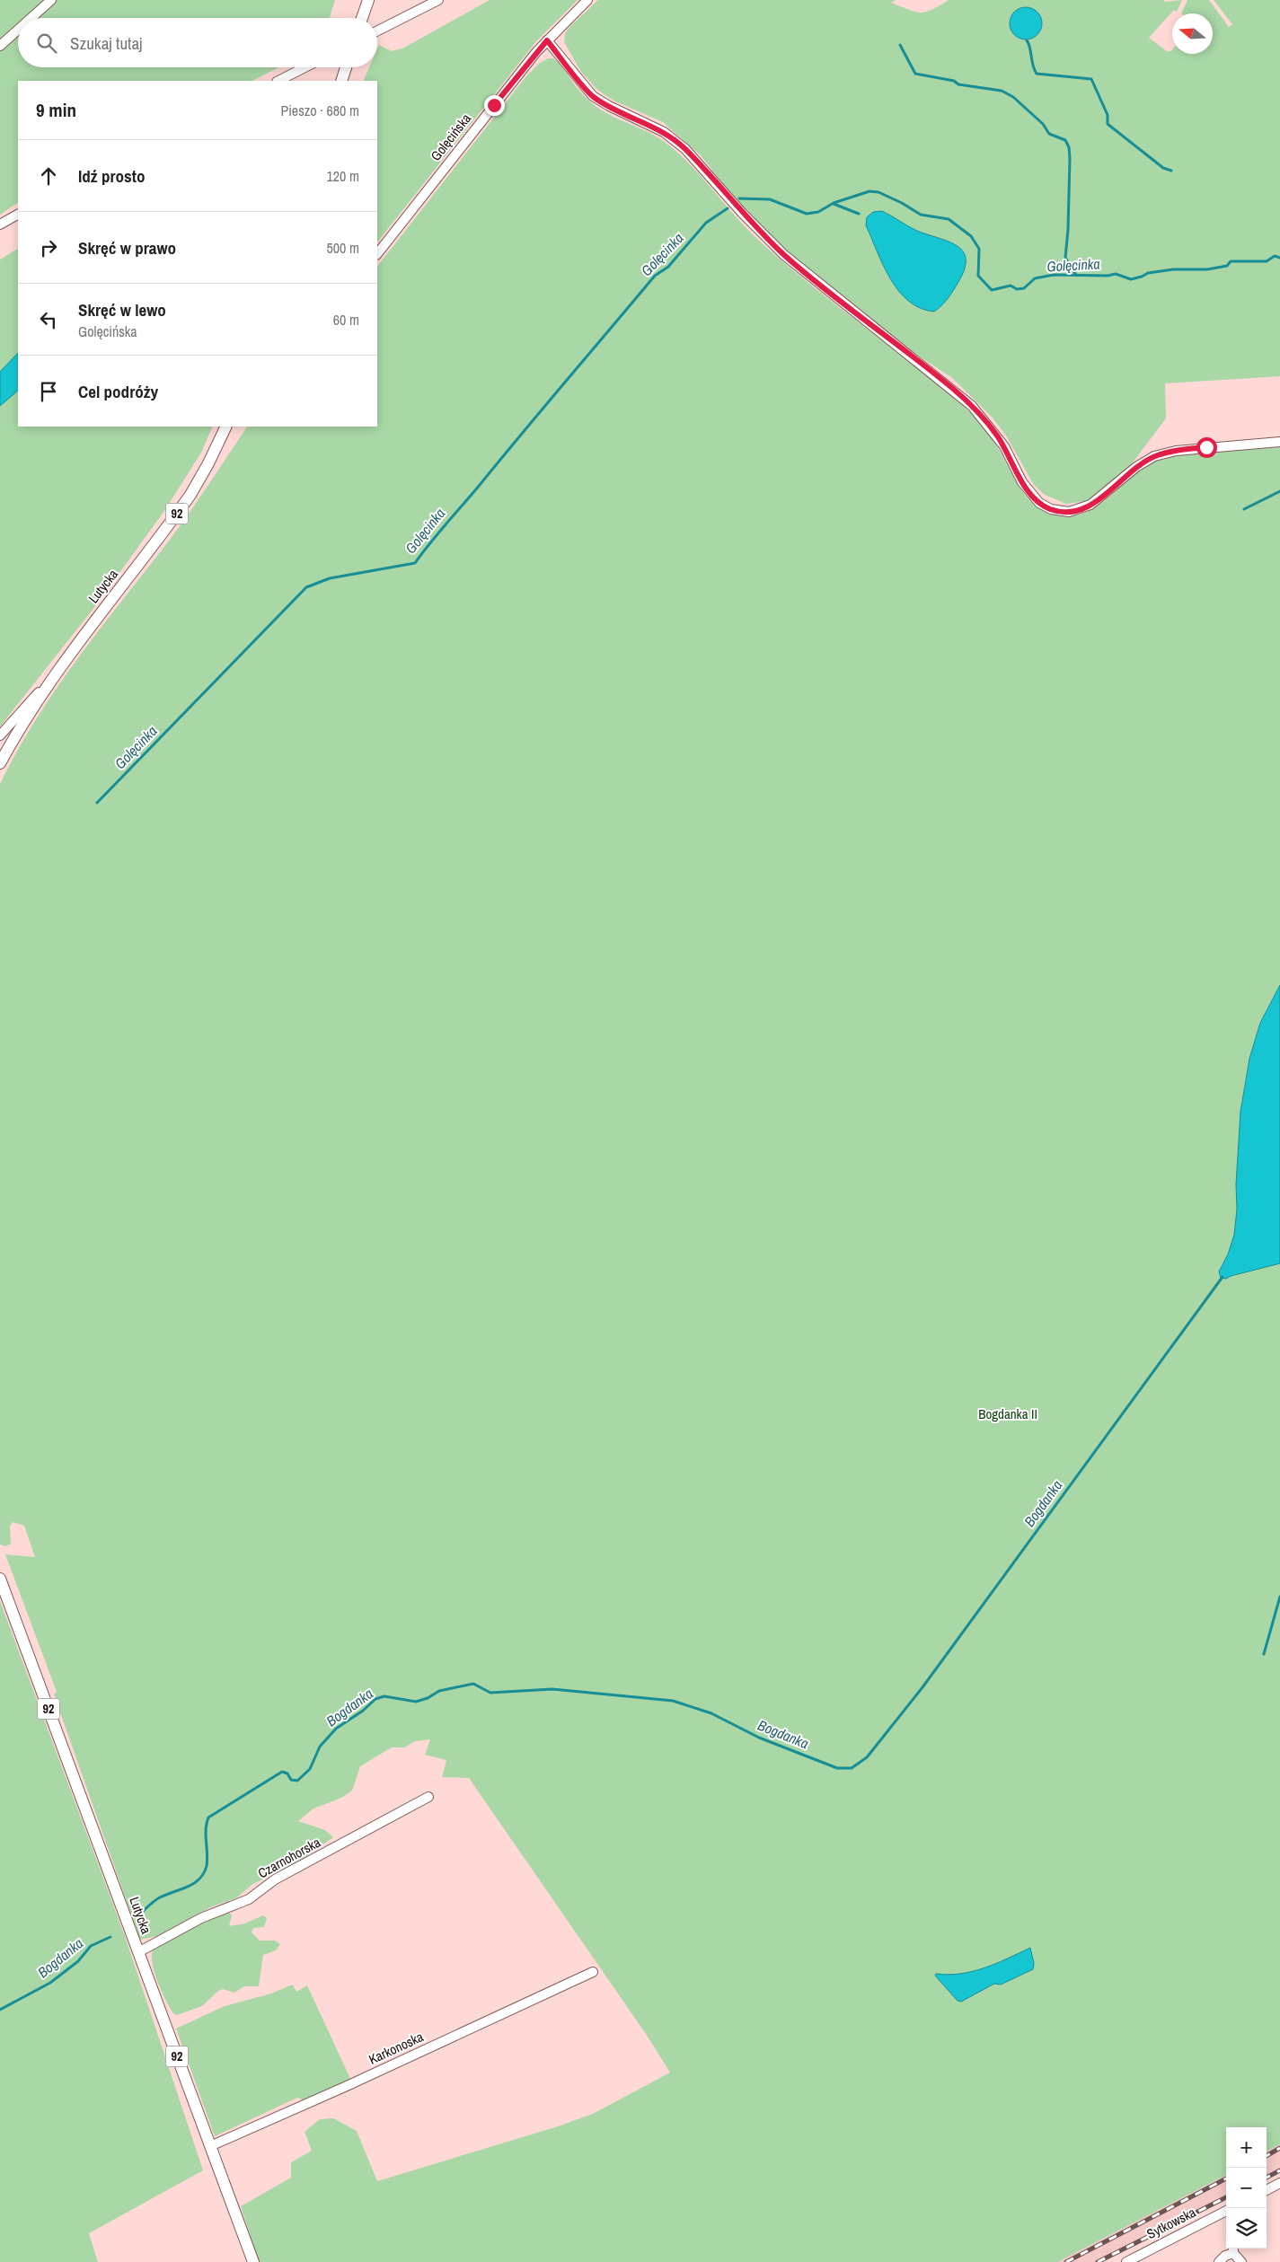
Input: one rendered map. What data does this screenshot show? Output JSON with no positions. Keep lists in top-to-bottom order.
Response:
{
  "streets": {
    "main road": ["92", "Lutycka"],
    "street": [
      "Golęcińska",
      "Czarnohorska",
      "Karkonoska",
      "Sytkowska"
    ]
  },
  "crossings": [
    ["Lutycka", "Czarnohorska"],
    ["Lutycka", "Karkonoska"]
  ],
  "water": ["Golęcinka", "Bogdanka"],
  "parks": ["Bogdanka II"],
  "north": "left",
  "page": {
    "search": "Szukaj tutaj",
    "heading": ["9 min", "Pieszo · 680 m"],
    "list": [
      ["Idź prosto", "120 m"],
      ["Skręć w prawo", "500 m"],
      ["Skręć w lewo", "Golęcińska", "60 m"],
      "Cel podróży"
    ],
    "map_buttons": ["+", "−"]
  }
}
